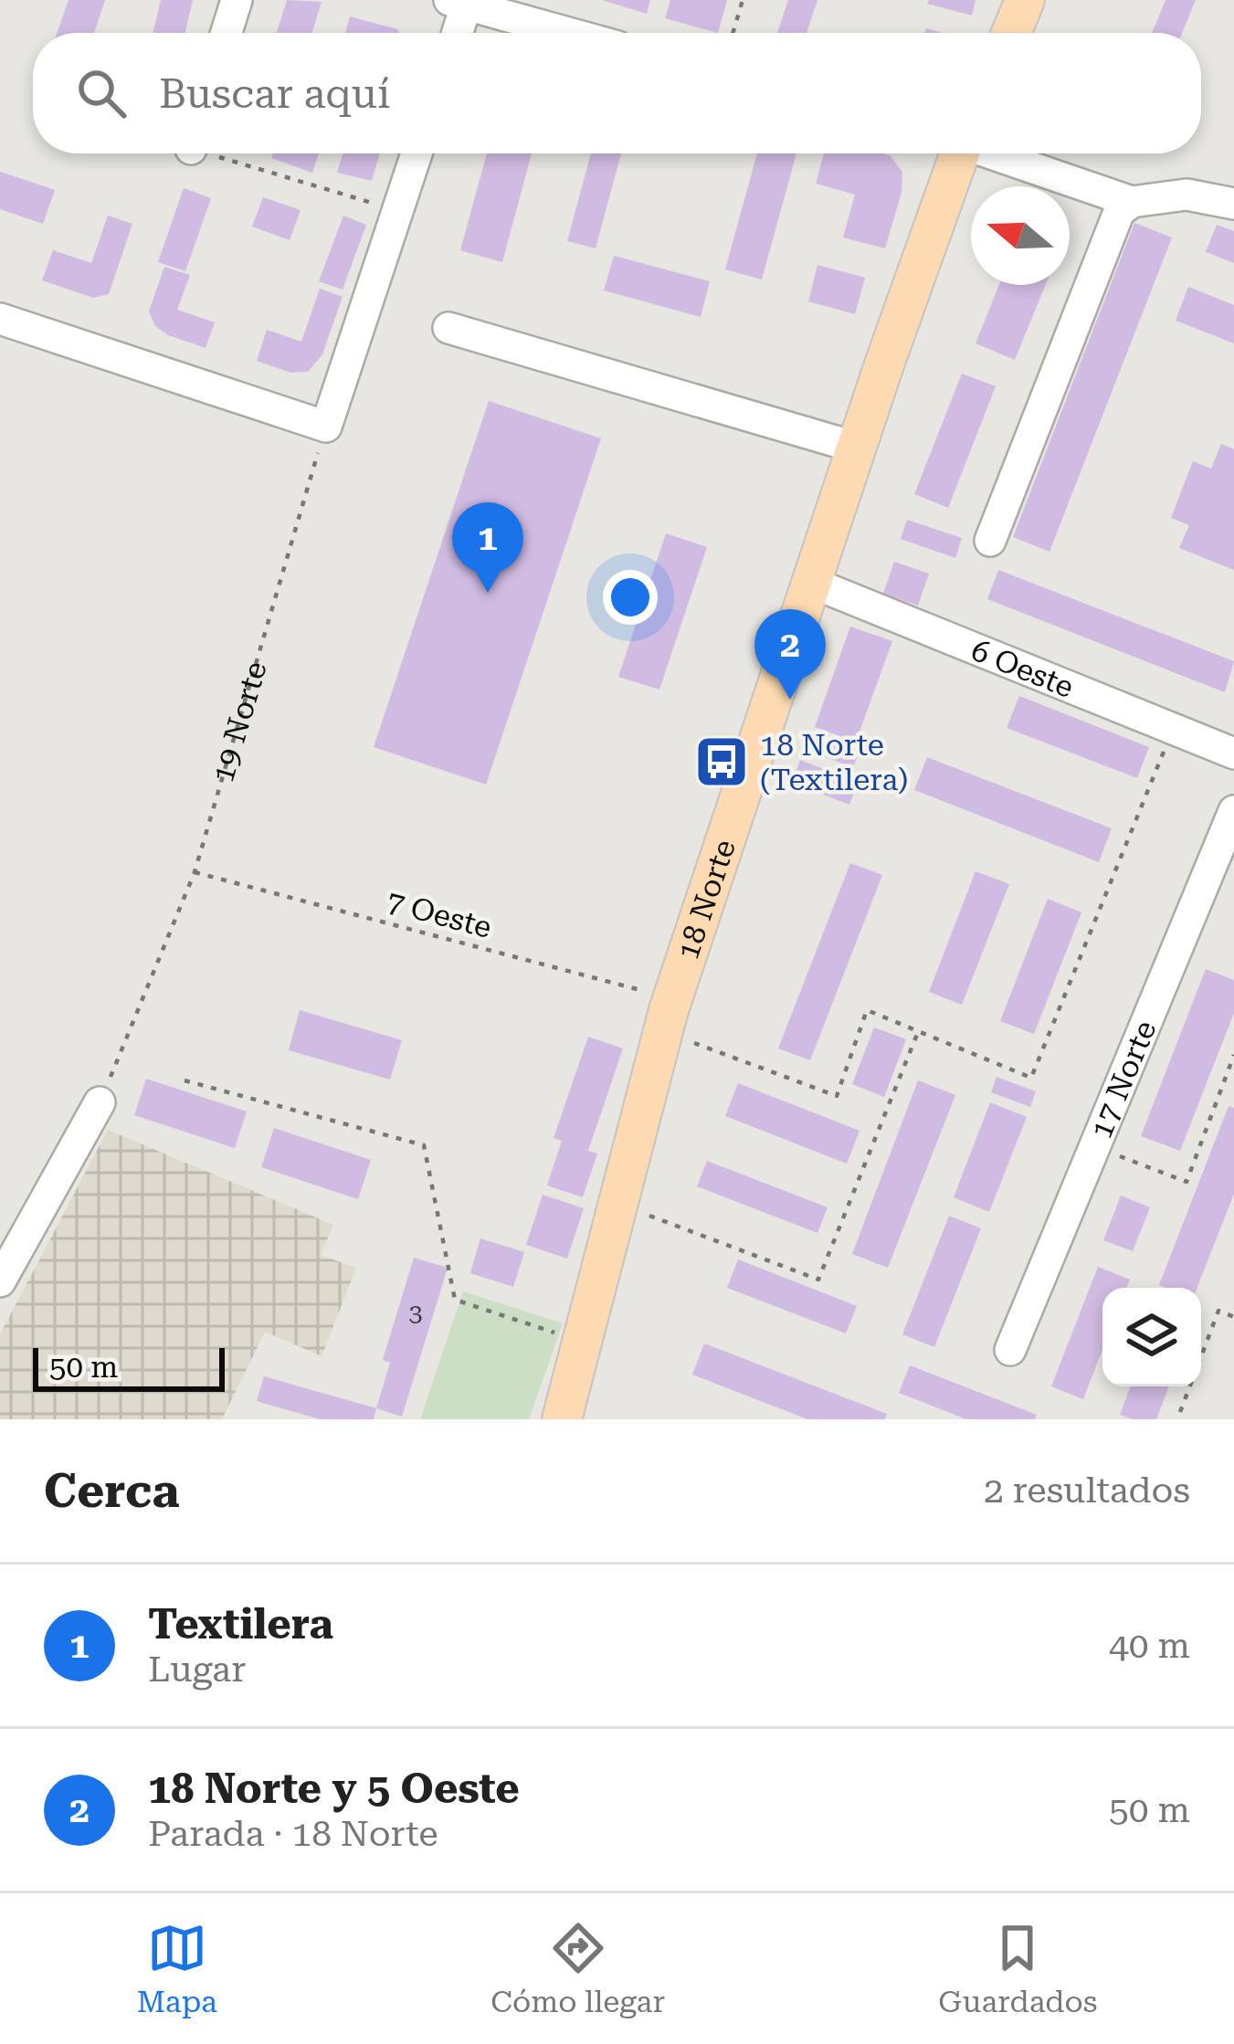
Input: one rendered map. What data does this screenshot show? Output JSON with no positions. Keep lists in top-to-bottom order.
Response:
{
  "streets": {
    "main road": ["18 Norte"],
    "street": ["6 Oeste", "17 Norte"],
    "path": ["19 Norte", "7 Oeste"]
  },
  "crossings": [
    ["6 Oeste", "18 Norte"],
    ["19 Norte", "7 Oeste"],
    ["18 Norte", "7 Oeste"]
  ],
  "places": {
    "bus stop": ["18 Norte (Textilera)"]
  },
  "house_numbers": ["3"],
  "scale_bar": "50 m",
  "north": "left",
  "page": {
    "search": "Buscar aquí",
    "pins": ["1", "2"],
    "scale": "50 m",
    "heading": ["Cerca", "2 resultados"],
    "list": [
      {
        "mark": "1",
        "name": "Textilera",
        "note": "Lugar",
        "value": "40 m"
      },
      {
        "mark": "2",
        "name": "18 Norte y 5 Oeste",
        "note": "Parada · 18 Norte",
        "value": "50 m"
      }
    ],
    "nav": ["Mapa", "Cómo llegar", "Guardados"]
  }
}
